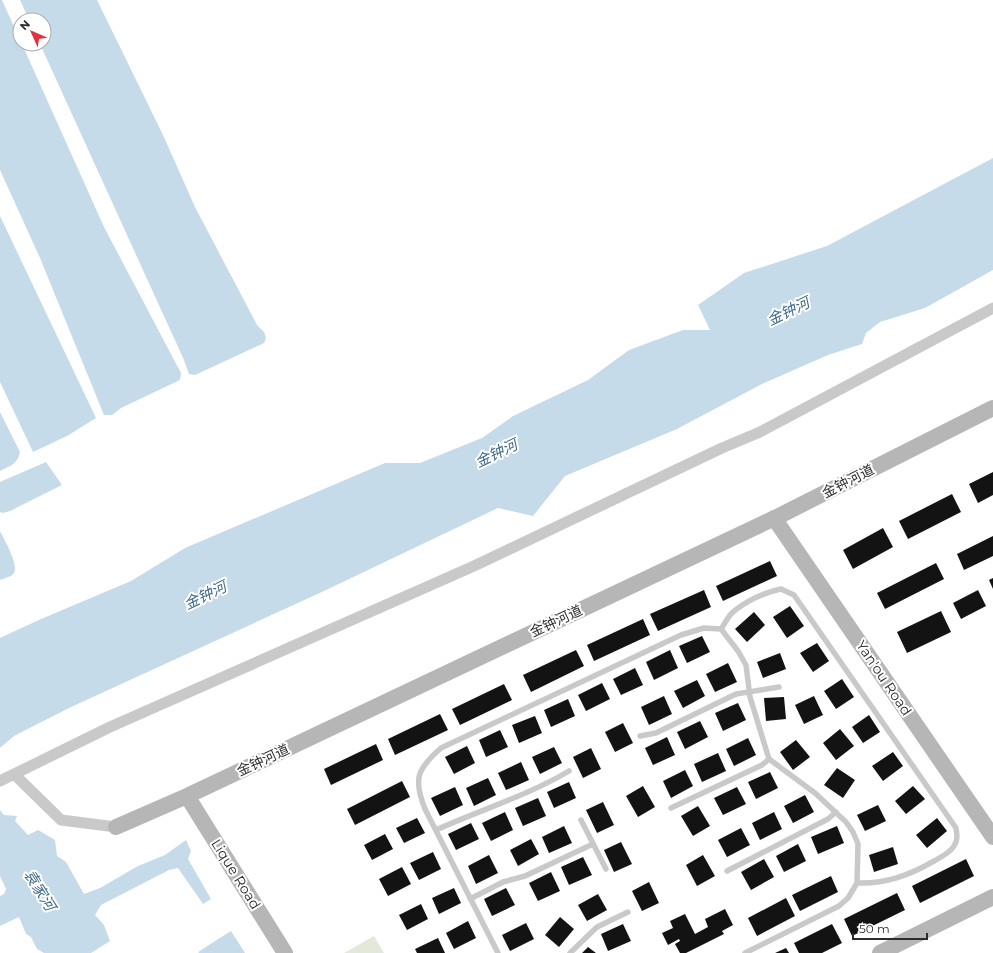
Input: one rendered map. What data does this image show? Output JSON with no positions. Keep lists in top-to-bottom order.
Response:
{
  "streets": {
    "street": ["金钟河道", "Yan'ou Road", "Lique Road"]
  },
  "crossings": [
    ["金钟河道", "Yan'ou Road"],
    ["金钟河道", "Lique Road"]
  ],
  "water": ["金钟河", "袁家河"],
  "scale_bar": "50 m",
  "north": "top left"
}
